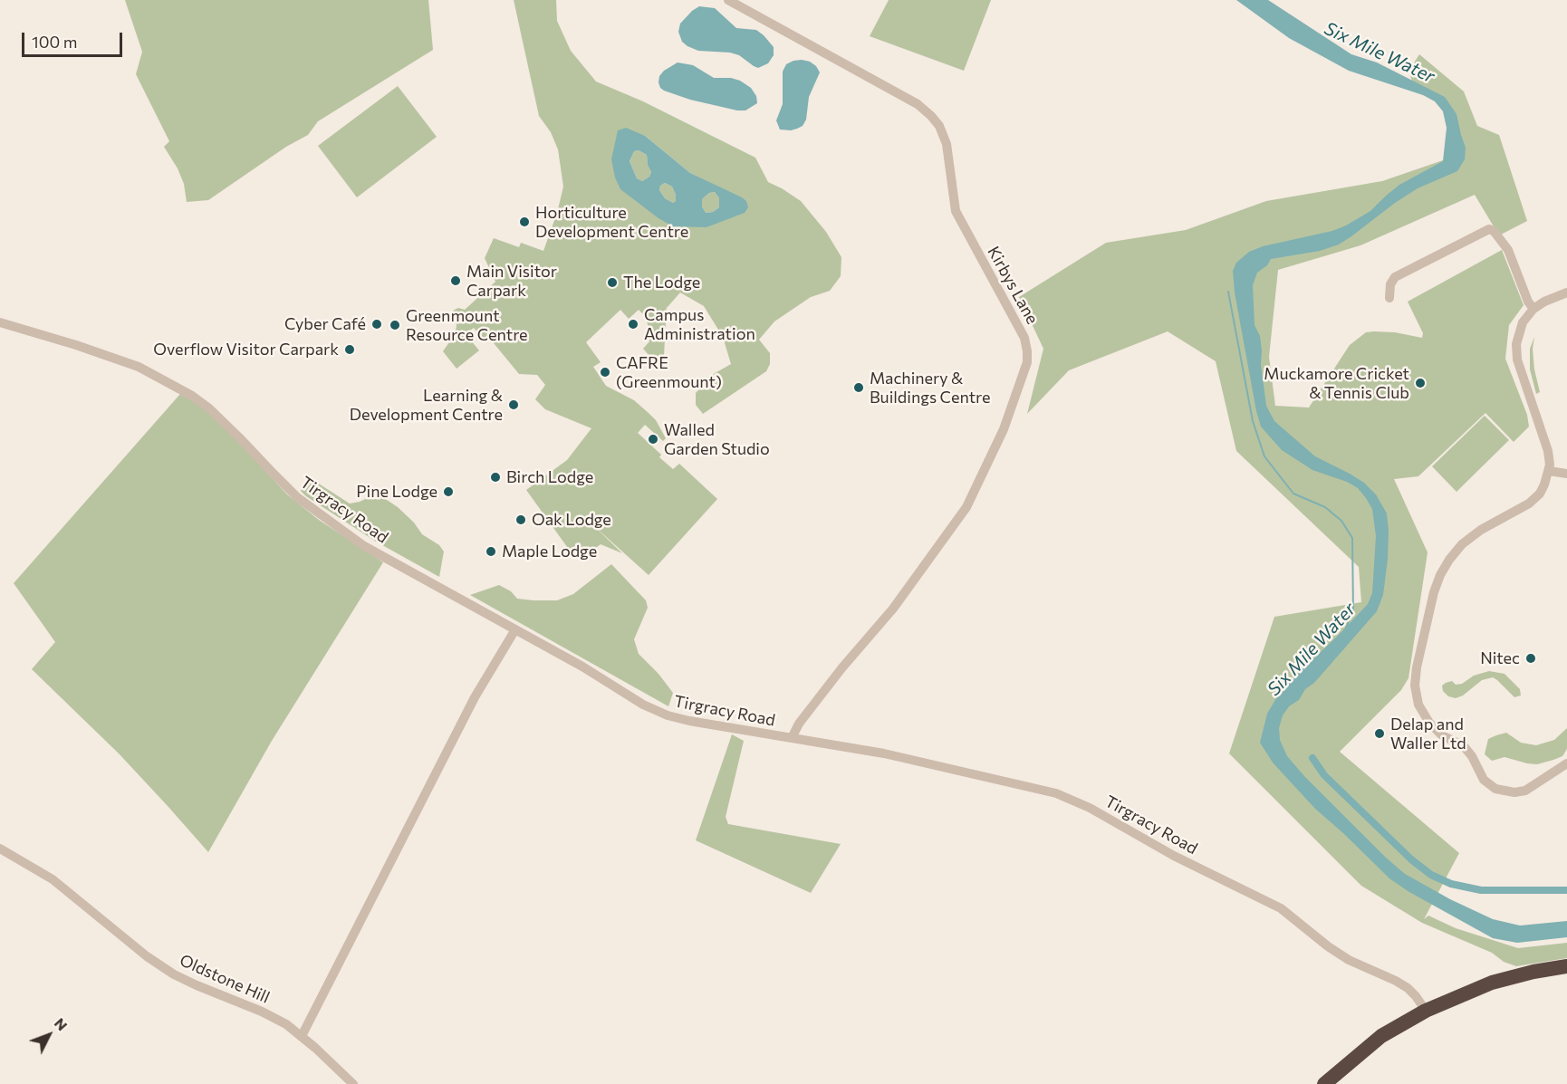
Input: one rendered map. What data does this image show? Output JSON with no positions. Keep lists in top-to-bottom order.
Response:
{
  "streets": {
    "street": ["Kirbys Lane", "Tirgracy Road", "Oldstone Hill"]
  },
  "crossings": [
    ["Kirbys Lane", "Tirgracy Road"]
  ],
  "water": ["Six Mile Water"],
  "places": [
    "Horticulture Development Centre",
    "Main Visitor Carpark",
    "The Lodge",
    "Cyber Café",
    "Campus Administration",
    "Greenmount Resource Centre",
    "Overflow Visitor Carpark",
    "CAFRE (Greenmount)",
    "Muckamore Cricket & Tennis Club",
    "Machinery & Buildings Centre",
    "Learning & Development Centre",
    "Walled Garden Studio",
    "Birch Lodge",
    "Pine Lodge",
    "Oak Lodge",
    "Maple Lodge",
    "Nitec",
    "Delap and Waller Ltd"
  ],
  "scale_bar": "100 m",
  "north": "top right"
}
